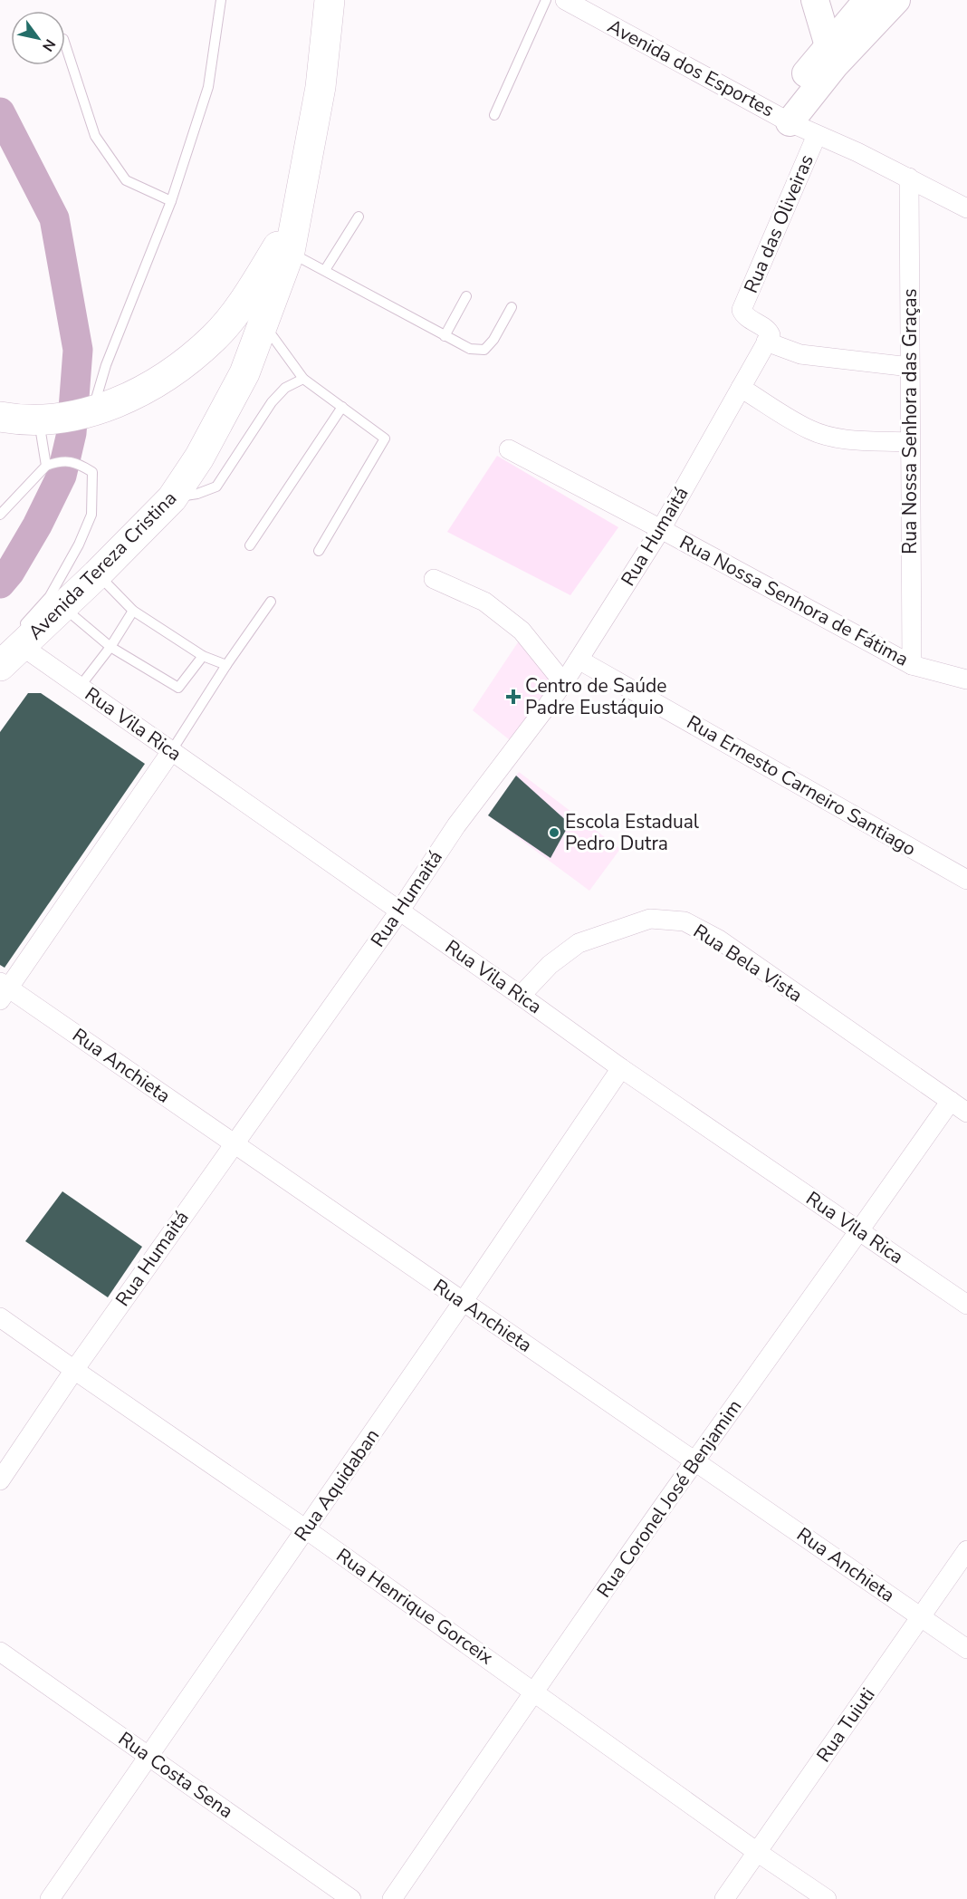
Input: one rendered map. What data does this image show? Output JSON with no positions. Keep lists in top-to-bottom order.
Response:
{
  "streets": {
    "highway": ["Avenida Tereza Cristina"],
    "street": [
      "Avenida dos Esportes",
      "Rua das Oliveiras",
      "Rua Nossa Senhora das Graças",
      "Rua Humaitá",
      "Rua Nossa Senhora de Fátima",
      "Rua Vila Rica",
      "Rua Ernesto Carneiro Santiago",
      "Rua Bela Vista",
      "Rua Anchieta",
      "Rua Aquidaban",
      "Rua Coronel José Benjamim",
      "Rua Henrique Gorceix",
      "Rua Tuiuti",
      "Rua Costa Sena"
    ]
  },
  "crossings": [
    ["Avenida dos Esportes", "Rua das Oliveiras"],
    ["Avenida dos Esportes", "Rua Nossa Senhora das Graças"],
    ["Rua das Oliveiras", "Rua Humaitá"],
    ["Rua Nossa Senhora das Graças", "Rua Nossa Senhora de Fátima"],
    ["Rua Humaitá", "Rua Nossa Senhora de Fátima"],
    ["Rua Humaitá", "Rua Vila Rica"],
    ["Rua Humaitá", "Rua Ernesto Carneiro Santiago"],
    ["Rua Humaitá", "Rua Anchieta"],
    ["Rua Humaitá", "Rua Henrique Gorceix"],
    ["Avenida Tereza Cristina", "Rua Vila Rica"],
    ["Rua Vila Rica", "Rua Bela Vista"],
    ["Rua Vila Rica", "Rua Aquidaban"],
    ["Rua Vila Rica", "Rua Coronel José Benjamim"],
    ["Rua Bela Vista", "Rua Coronel José Benjamim"],
    ["Rua Anchieta", "Rua Aquidaban"],
    ["Rua Anchieta", "Rua Coronel José Benjamim"],
    ["Rua Anchieta", "Rua Tuiuti"],
    ["Rua Aquidaban", "Rua Henrique Gorceix"],
    ["Rua Aquidaban", "Rua Costa Sena"],
    ["Rua Coronel José Benjamim", "Rua Henrique Gorceix"],
    ["Rua Henrique Gorceix", "Rua Tuiuti"]
  ],
  "places": {
    "health": ["Centro de Saúde Padre Eustáquio"],
    "other": ["Escola Estadual Pedro Dutra"]
  },
  "north": "bottom right"
}
